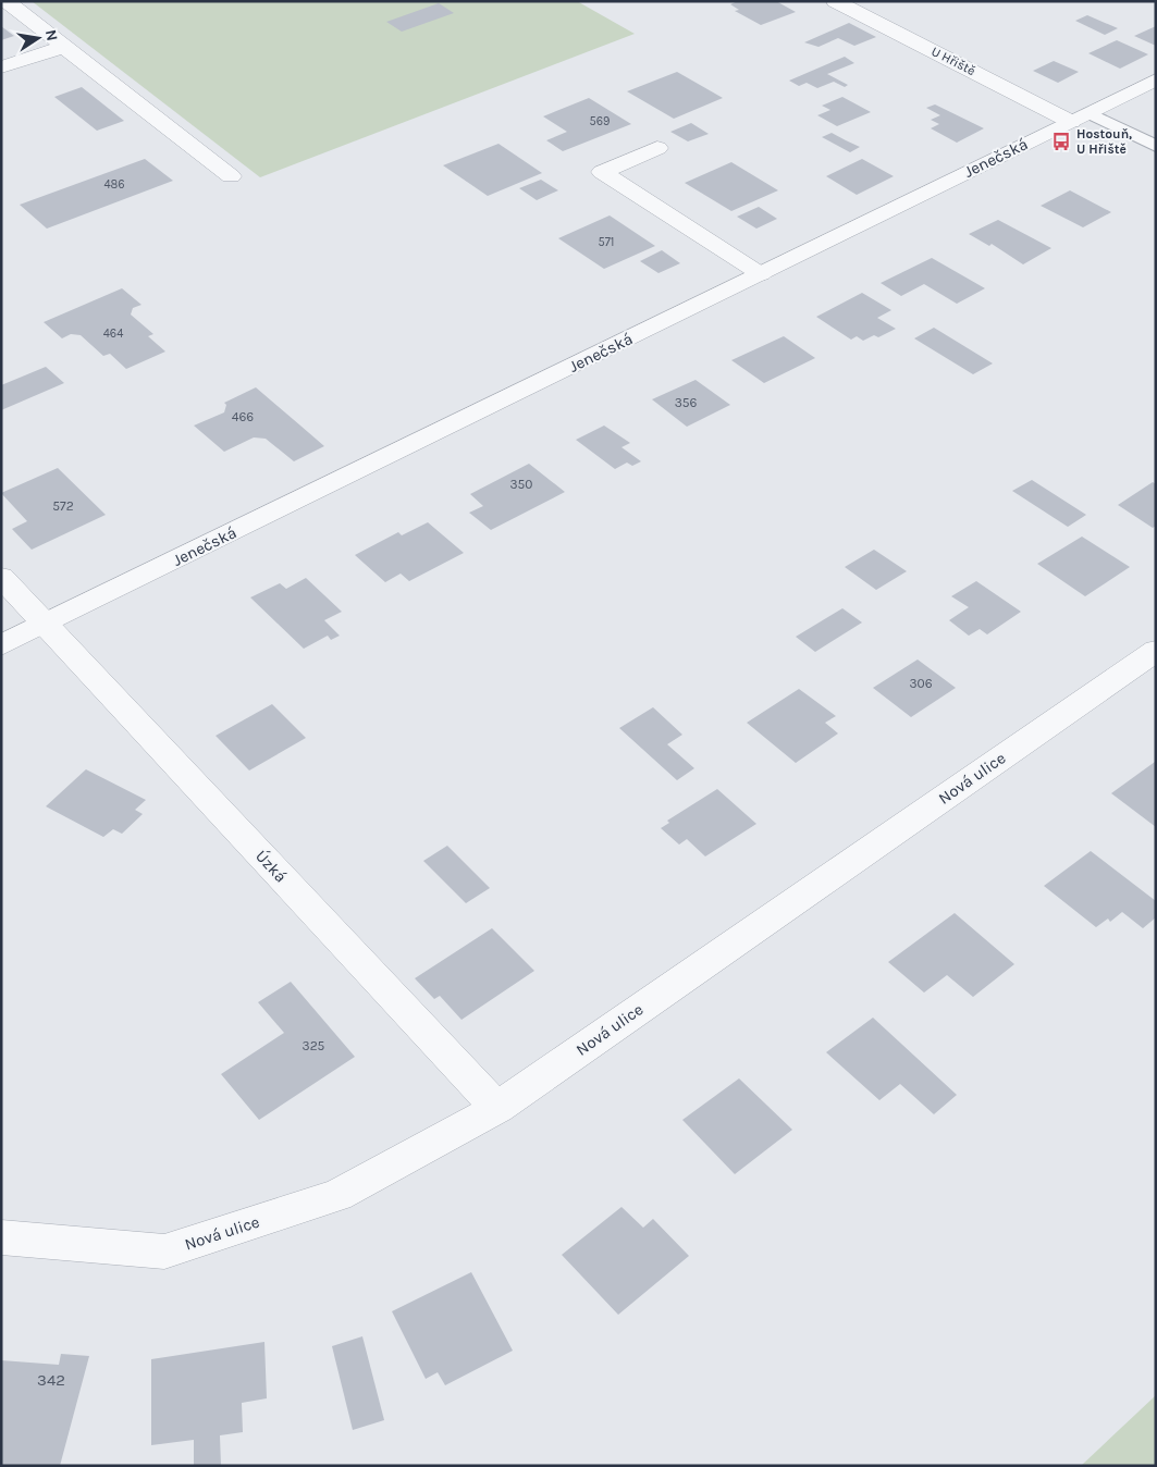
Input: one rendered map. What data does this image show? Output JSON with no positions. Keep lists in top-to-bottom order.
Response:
{
  "streets": {
    "street": [
      "U Hřiště",
      "Jenečská",
      "Nová ulice",
      "Úzká"
    ]
  },
  "crossings": [
    ["U Hřiště", "Jenečská"],
    ["Jenečská", "Úzká"],
    ["Nová ulice", "Úzká"]
  ],
  "places": {
    "bus stop": ["Hostouň, U Hřiště"]
  },
  "house_numbers": [
    "569",
    "486",
    "571",
    "464",
    "356",
    "466",
    "350",
    "572",
    "306",
    "325",
    "342"
  ],
  "north": "right"
}
